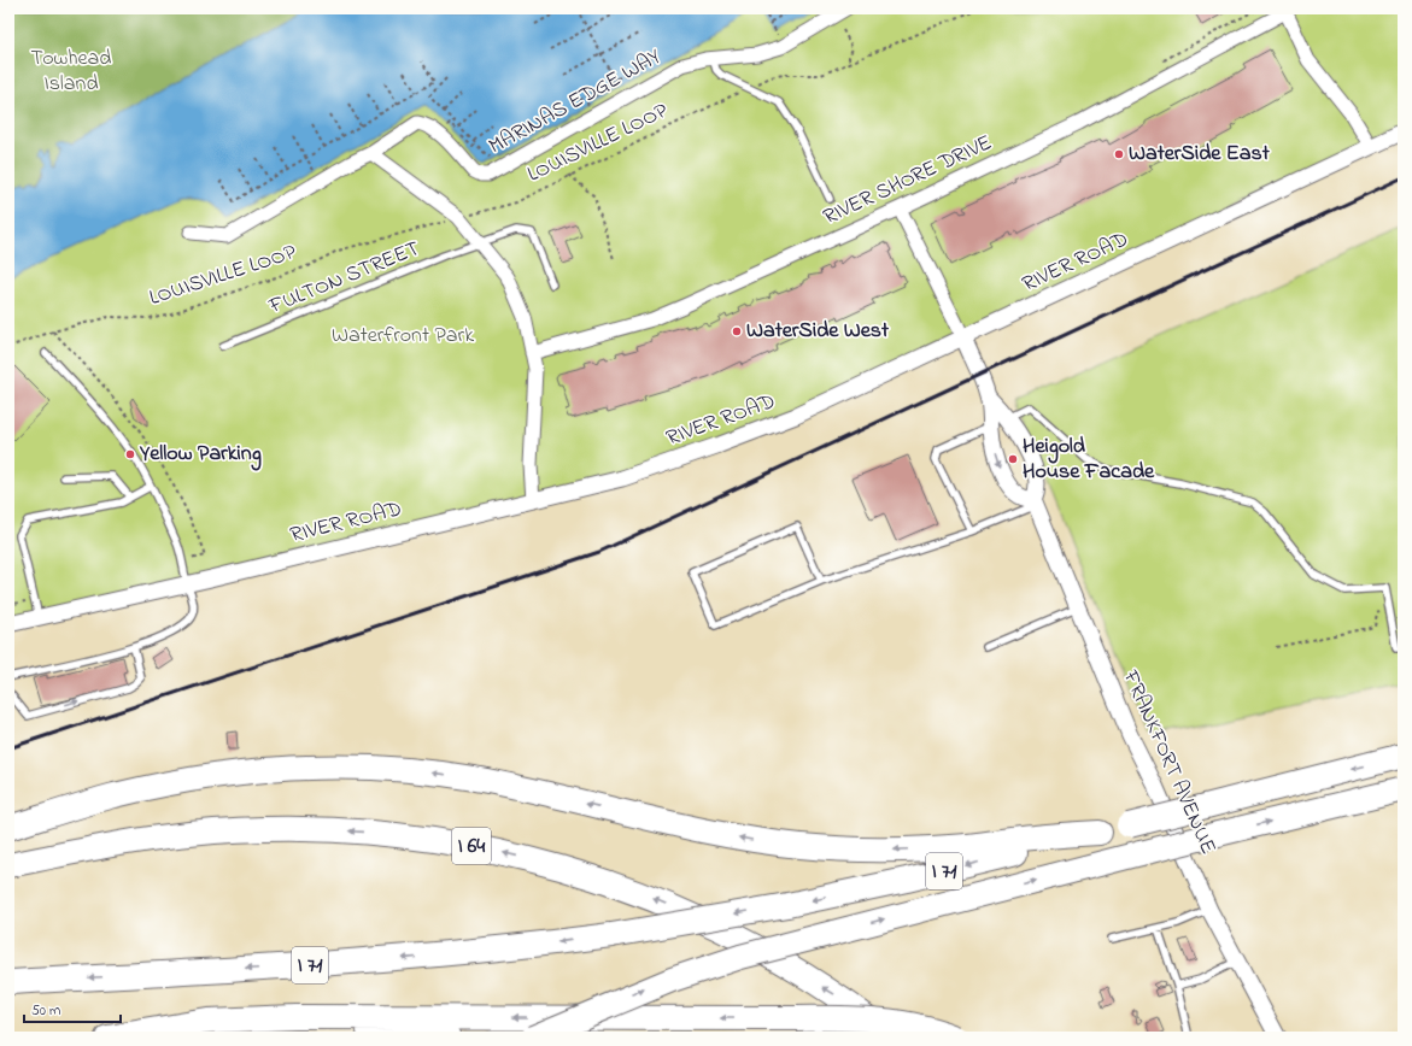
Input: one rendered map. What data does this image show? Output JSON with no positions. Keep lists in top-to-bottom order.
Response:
{
  "streets": {
    "highway": ["I 64", "I 71"],
    "street": [
      "MARINAS EDGE WAY",
      "RIVER SHORE DRIVE",
      "RIVER ROAD",
      "FRANKFORT AVENUE"
    ],
    "lane": ["FULTON STREET"],
    "path": ["LOUISVILLE LOOP"]
  },
  "parks": ["Towhead Island", "Waterfront Park"],
  "places": [
    "WaterSide East",
    "WaterSide West",
    "Yellow Parking",
    "Heigold House Facade"
  ],
  "scale_bar": "50 m"
}
